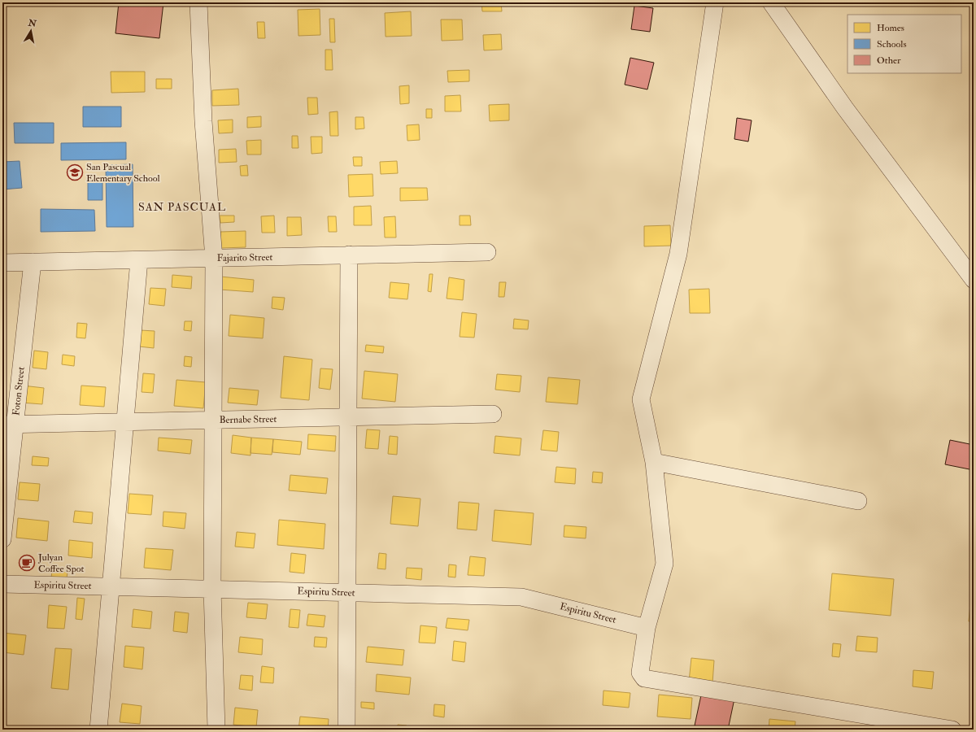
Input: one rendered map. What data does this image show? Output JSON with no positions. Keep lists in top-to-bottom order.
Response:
{
  "streets": {
    "street": [
      "Fajarito Street",
      "Foton Street",
      "Bernabe Street",
      "Espiritu Street"
    ]
  },
  "crossings": [
    ["Fajarito Street", "Foton Street"],
    ["Foton Street", "Bernabe Street"]
  ],
  "districts": ["SAN PASCUAL"],
  "places": {
    "school or university": ["San Pascual Elementary School"],
    "cafe": ["Julyan Coffee Spot"]
  },
  "legend": ["Homes", "Schools", "Other"],
  "north": "top"
}
